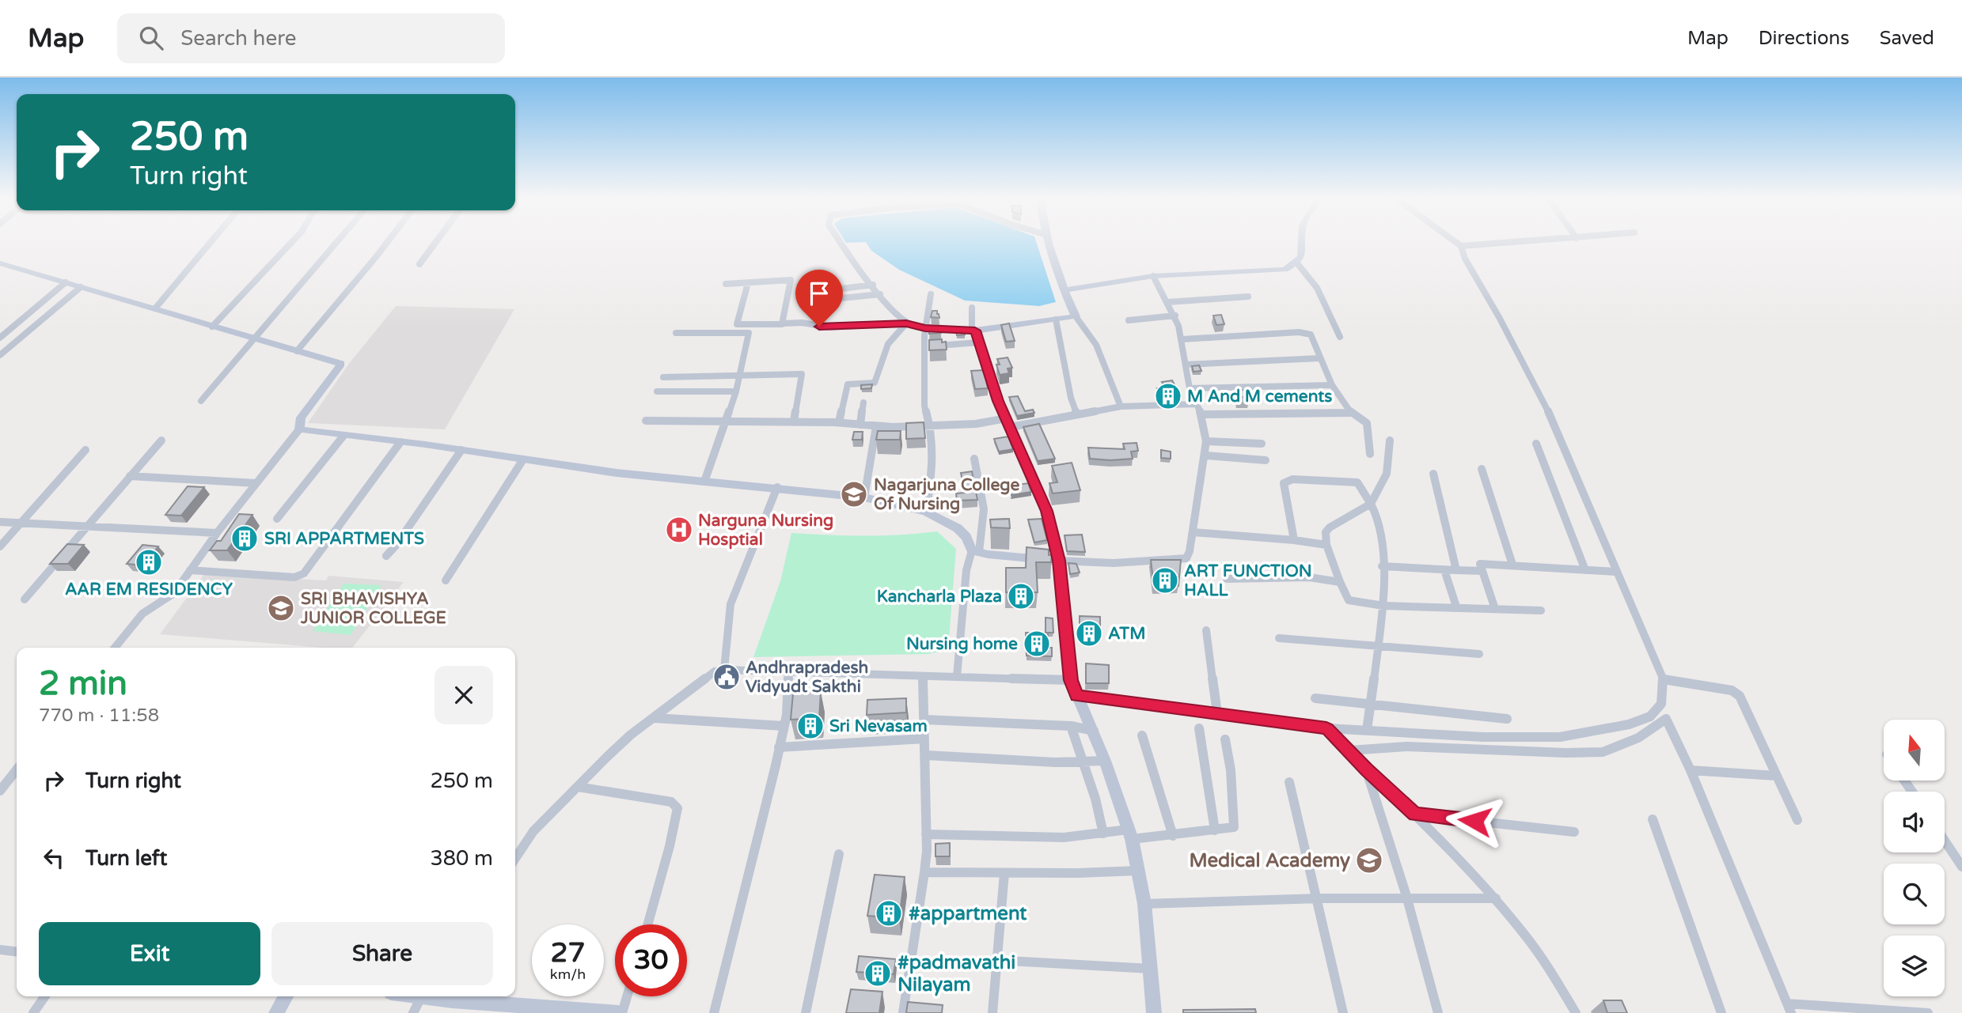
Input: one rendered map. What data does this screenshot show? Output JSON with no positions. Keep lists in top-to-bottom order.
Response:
{
  "places": {
    "building": [
      "M And M cements",
      "SRI APPARTMENTS",
      "AAR EM RESIDENCY",
      "ART FUNCTION HALL",
      "Kancharla Plaza",
      "ATM",
      "Nursing home",
      "Sri Nevasam",
      "#appartment",
      "#padmavathi Nilayam"
    ],
    "school or university": ["Nagarjuna College Of Nursing", "SRI BHAVISHYA JUNIOR COLLEGE", "Medical Academy"],
    "hospital": ["Narguna Nursing Hosptial"],
    "public building": ["Andhrapradesh Vidyudt Sakthi"]
  },
  "north": "top",
  "page": {
    "header": "Map",
    "search": "Search here",
    "nav": ["Map", "Directions", "Saved"],
    "turn": ["250 m", "Turn right"],
    "heading": ["2 min", "770 m · 11:58"],
    "list": [
      {
        "name": "Turn right",
        "value": "250 m"
      },
      {
        "name": "Turn left",
        "value": "380 m"
      }
    ],
    "buttons": ["Exit", "Share"],
    "speed": "27 km/h",
    "limit": "30"
  }
}
